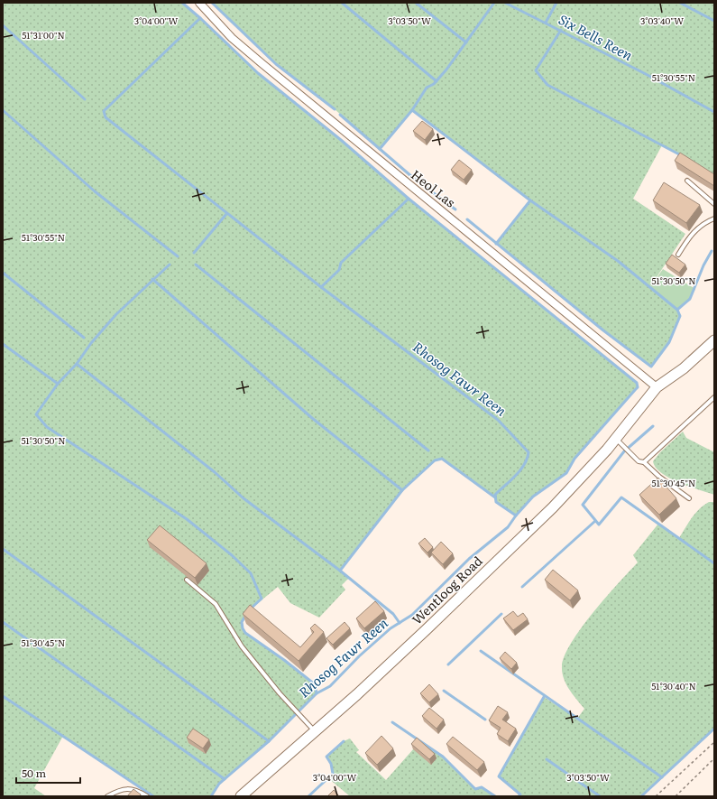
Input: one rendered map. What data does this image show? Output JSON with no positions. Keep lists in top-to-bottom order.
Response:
{
  "streets": {
    "main road": ["Wentloog Road"],
    "street": ["Heol Las"]
  },
  "crossings": [
    ["Heol Las", "Wentloog Road"]
  ],
  "water": ["Six Bells Reen", "Rhosog Fawr Reen"],
  "scale_bar": "50 m",
  "coordinates": [
    "3°04'00\"W",
    "3°03'50\"W",
    "3°03'40\"W",
    "51°31'00\"N",
    "51°30'55\"N",
    "51°30'50\"N",
    "51°30'45\"N",
    "51°30'40\"N"
  ]
}
